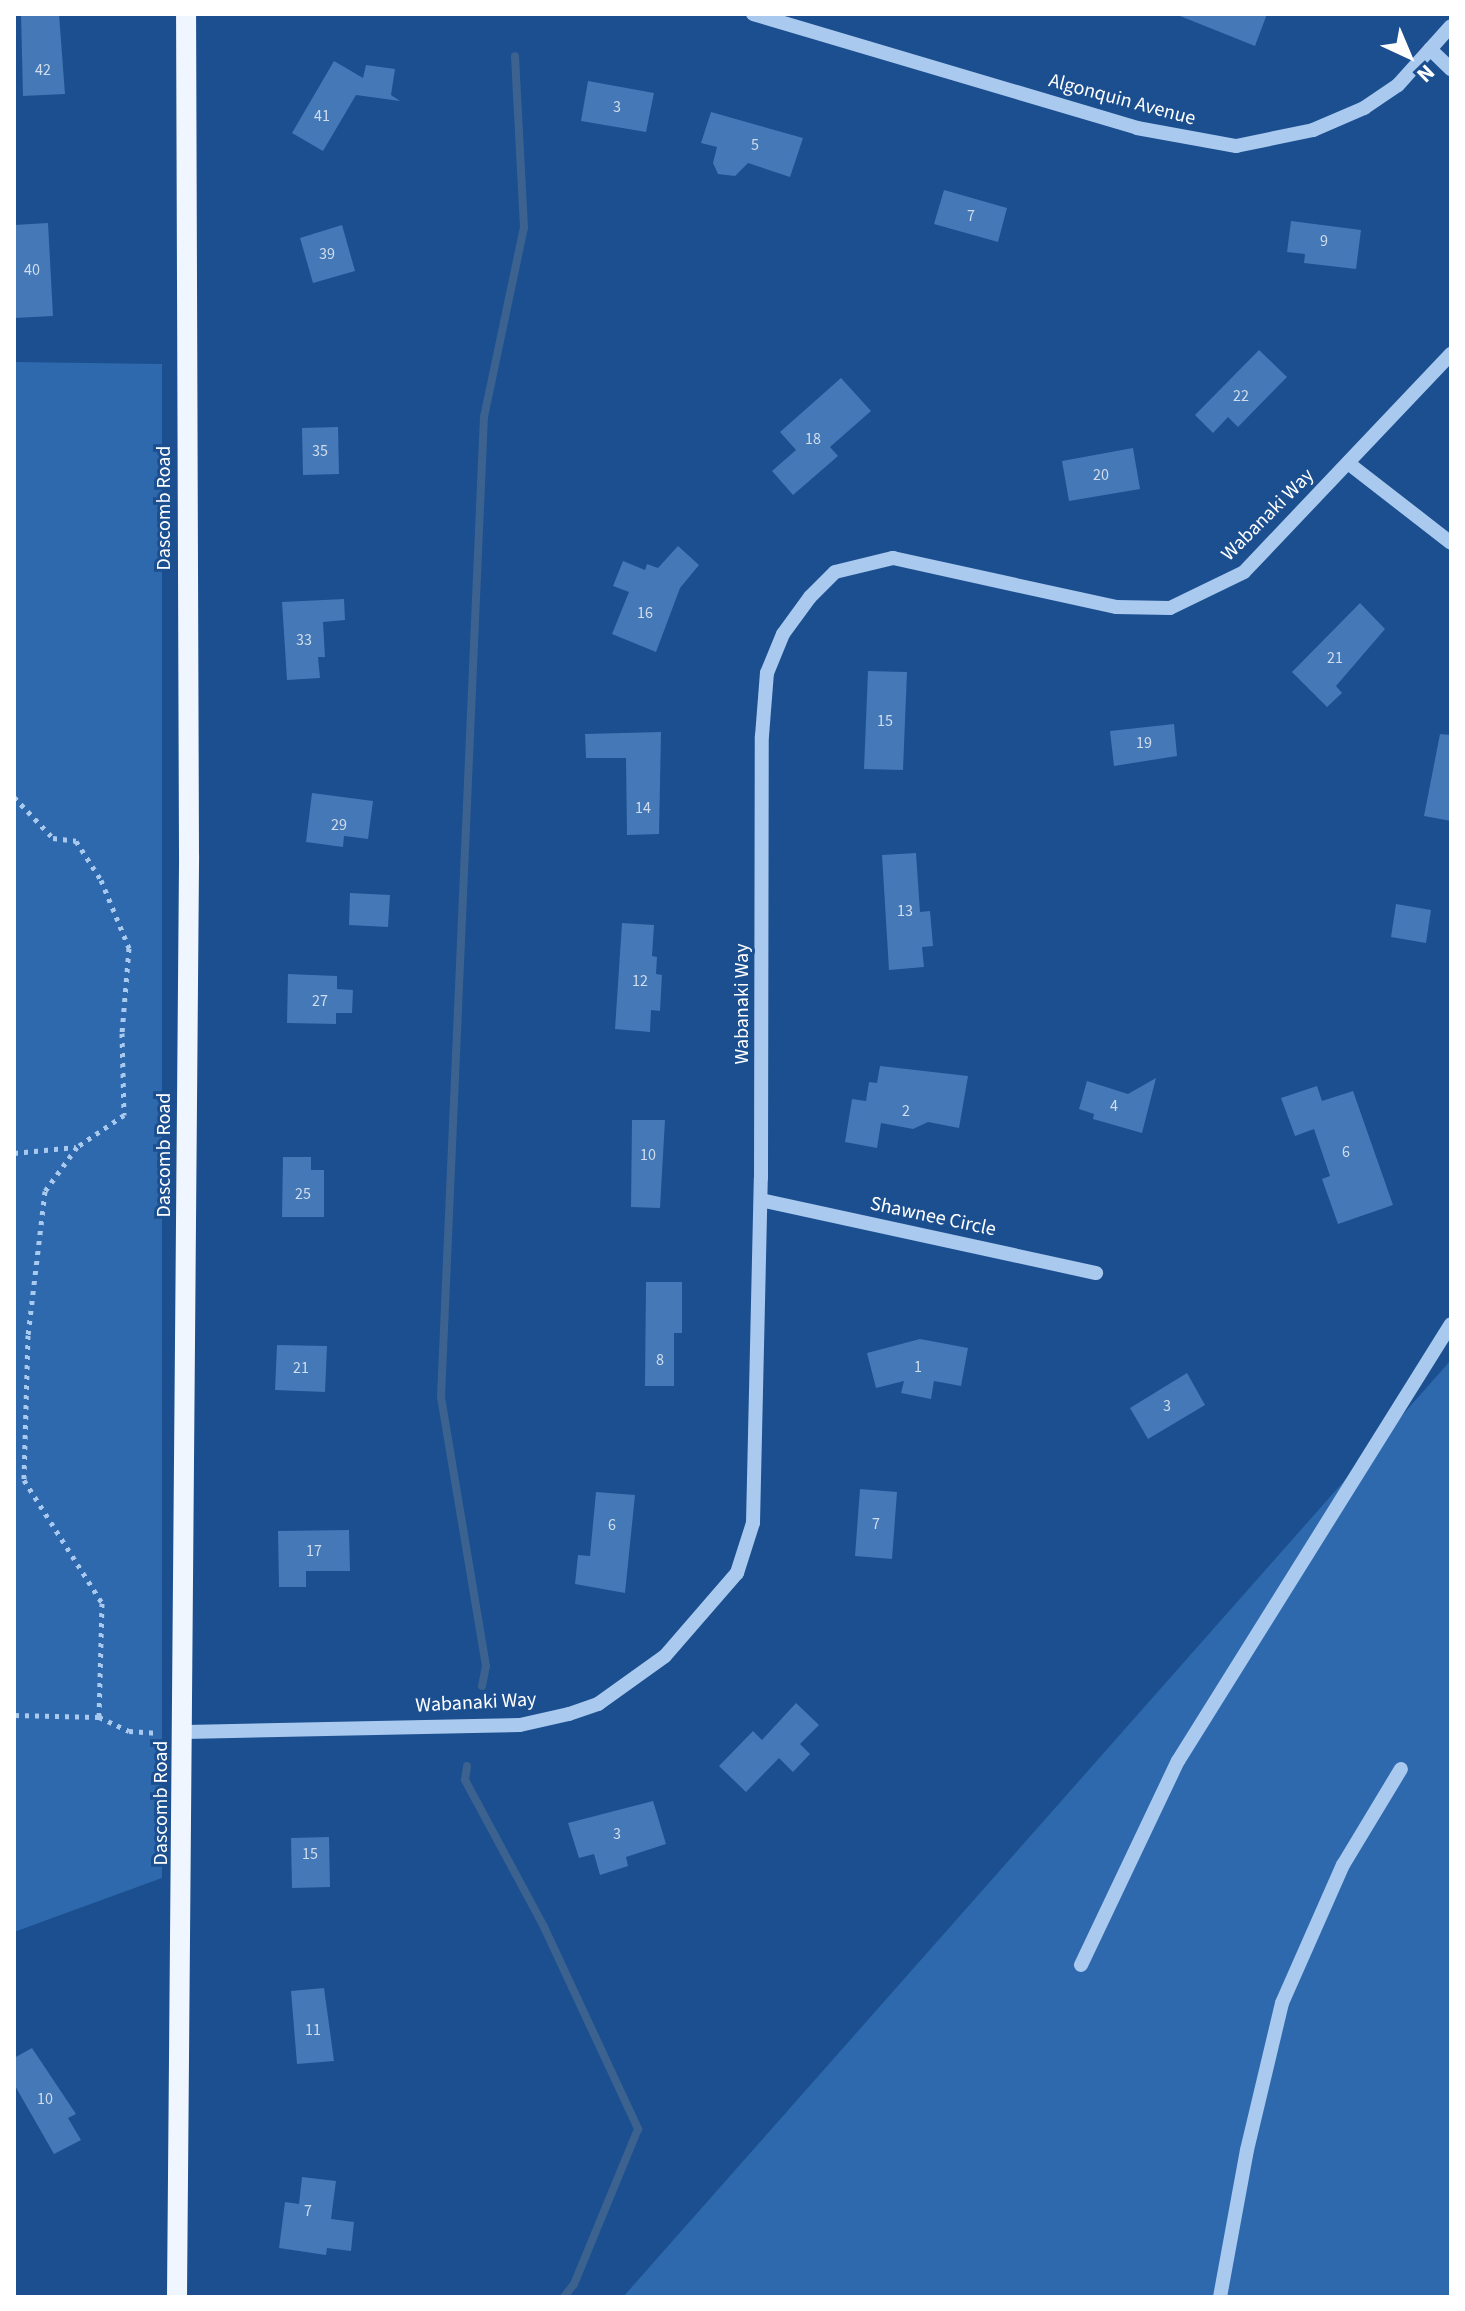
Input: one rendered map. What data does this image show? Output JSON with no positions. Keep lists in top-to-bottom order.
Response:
{
  "streets": {
    "main road": ["Dascomb Road"],
    "street": ["Algonquin Avenue", "Wabanaki Way", "Shawnee Circle"]
  },
  "crossings": [
    ["Dascomb Road", "Wabanaki Way"],
    ["Wabanaki Way", "Shawnee Circle"]
  ],
  "house_numbers": [
    "42",
    "3",
    "41",
    "5",
    "7",
    "9",
    "39",
    "40",
    "22",
    "18",
    "35",
    "20",
    "16",
    "33",
    "21",
    "15",
    "19",
    "14",
    "29",
    "13",
    "12",
    "27",
    "4",
    "2",
    "6",
    "10",
    "25",
    "8",
    "1",
    "21",
    "3",
    "7",
    "6",
    "17",
    "3",
    "15",
    "11",
    "10",
    "7"
  ],
  "north": "bottom right"
}
